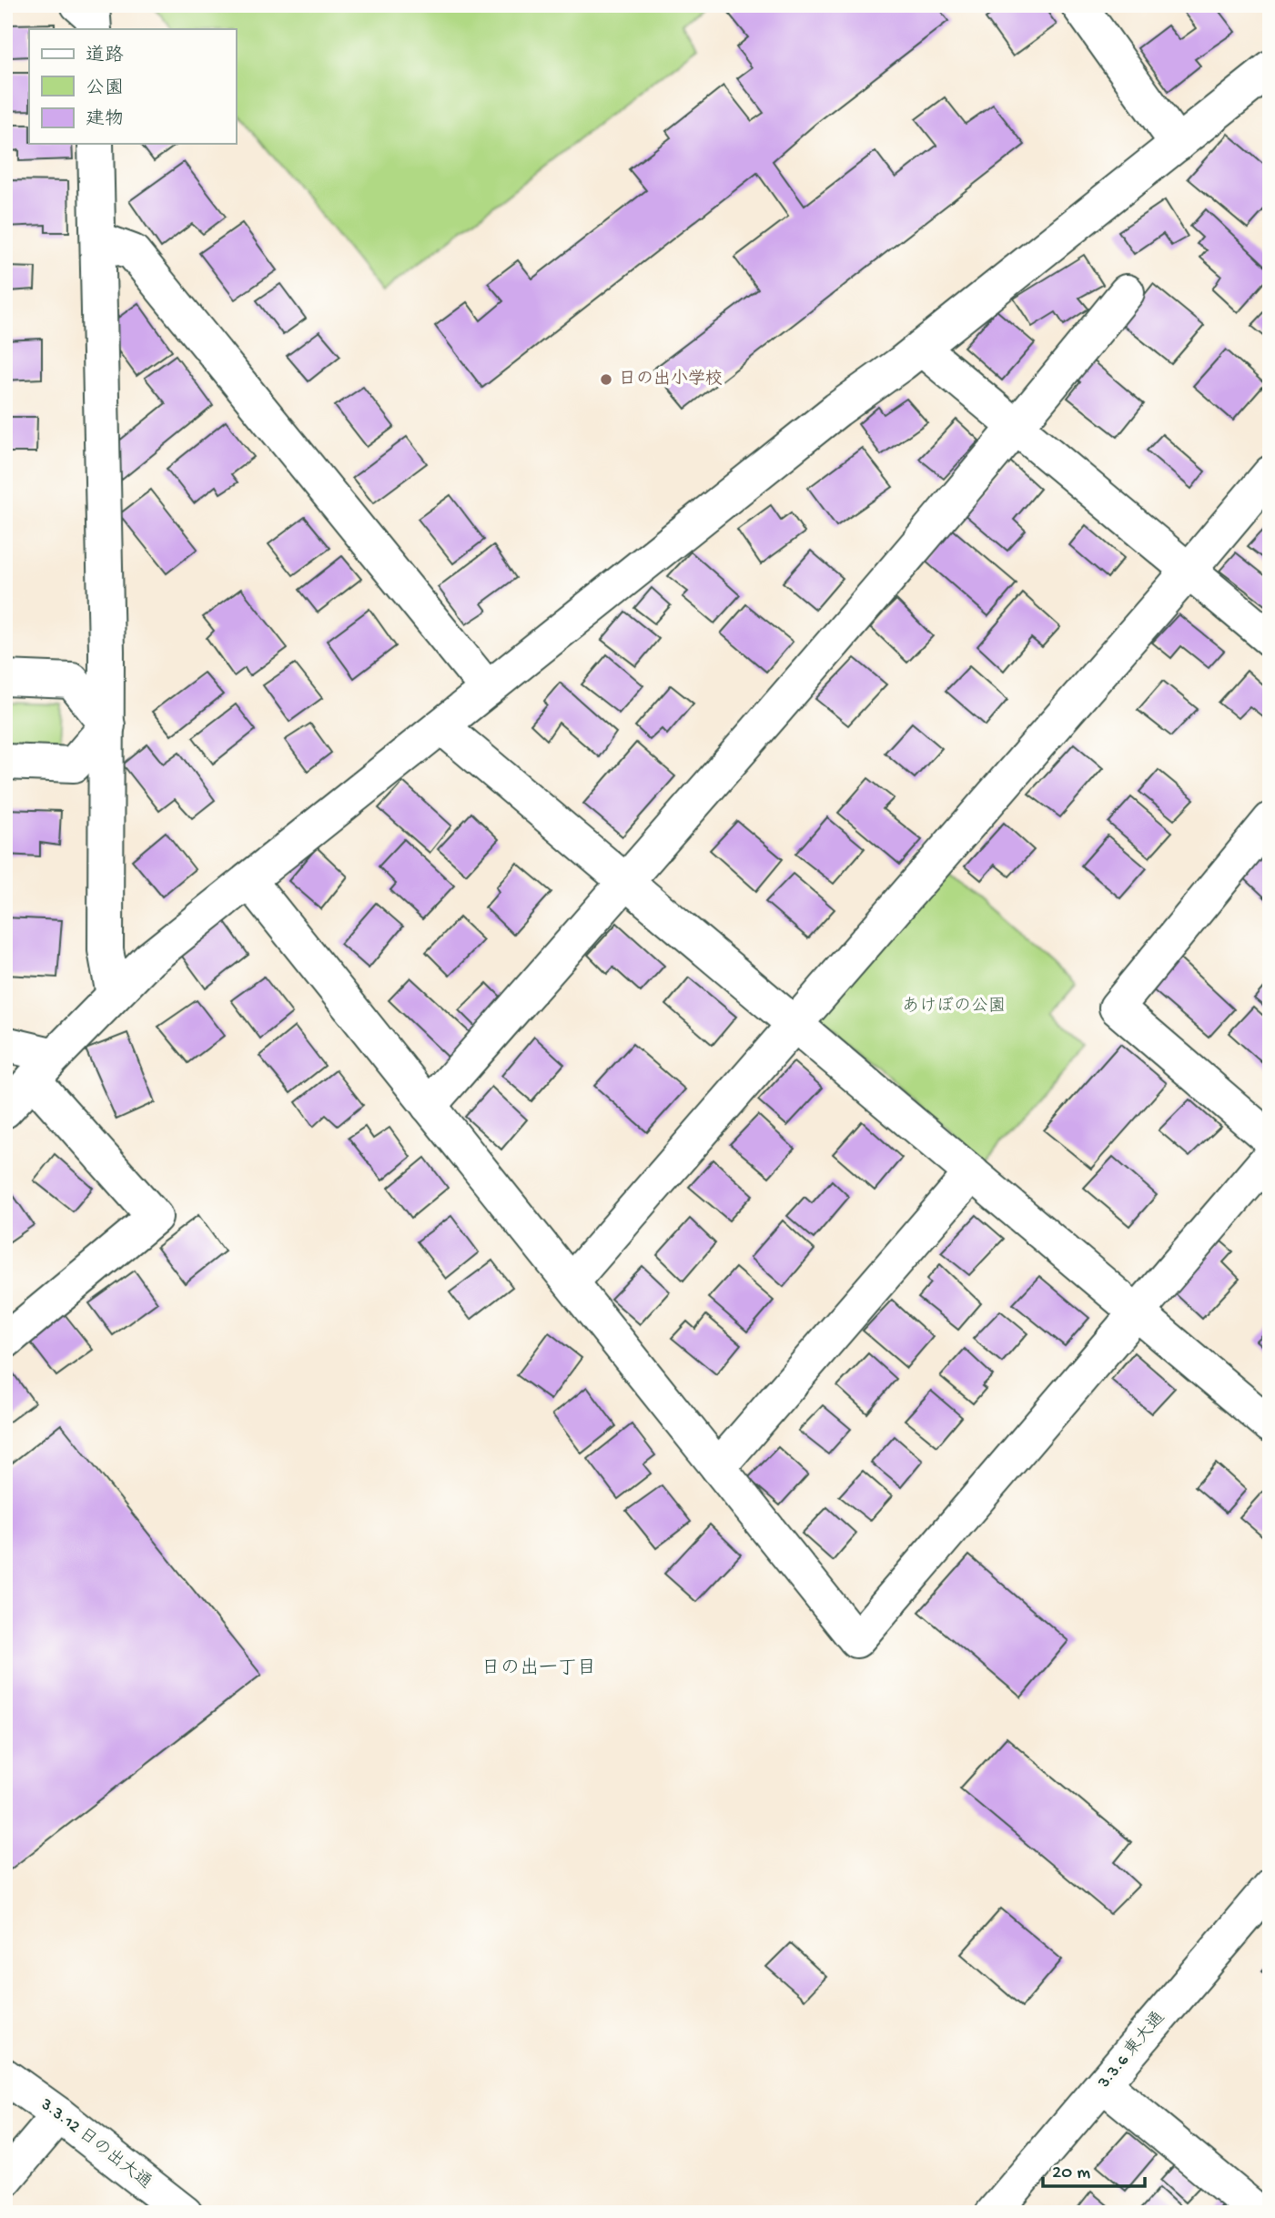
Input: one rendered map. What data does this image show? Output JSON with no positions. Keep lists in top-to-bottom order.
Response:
{
  "streets": {
    "street": ["3.3.6 東大通", "3.3.12 日の出大通"]
  },
  "districts": ["日の出一丁目"],
  "parks": ["あけぼの公園"],
  "places": ["日の出小学校"],
  "legend": ["道路", "公園", "建物"],
  "scale_bar": "20 m"
}
